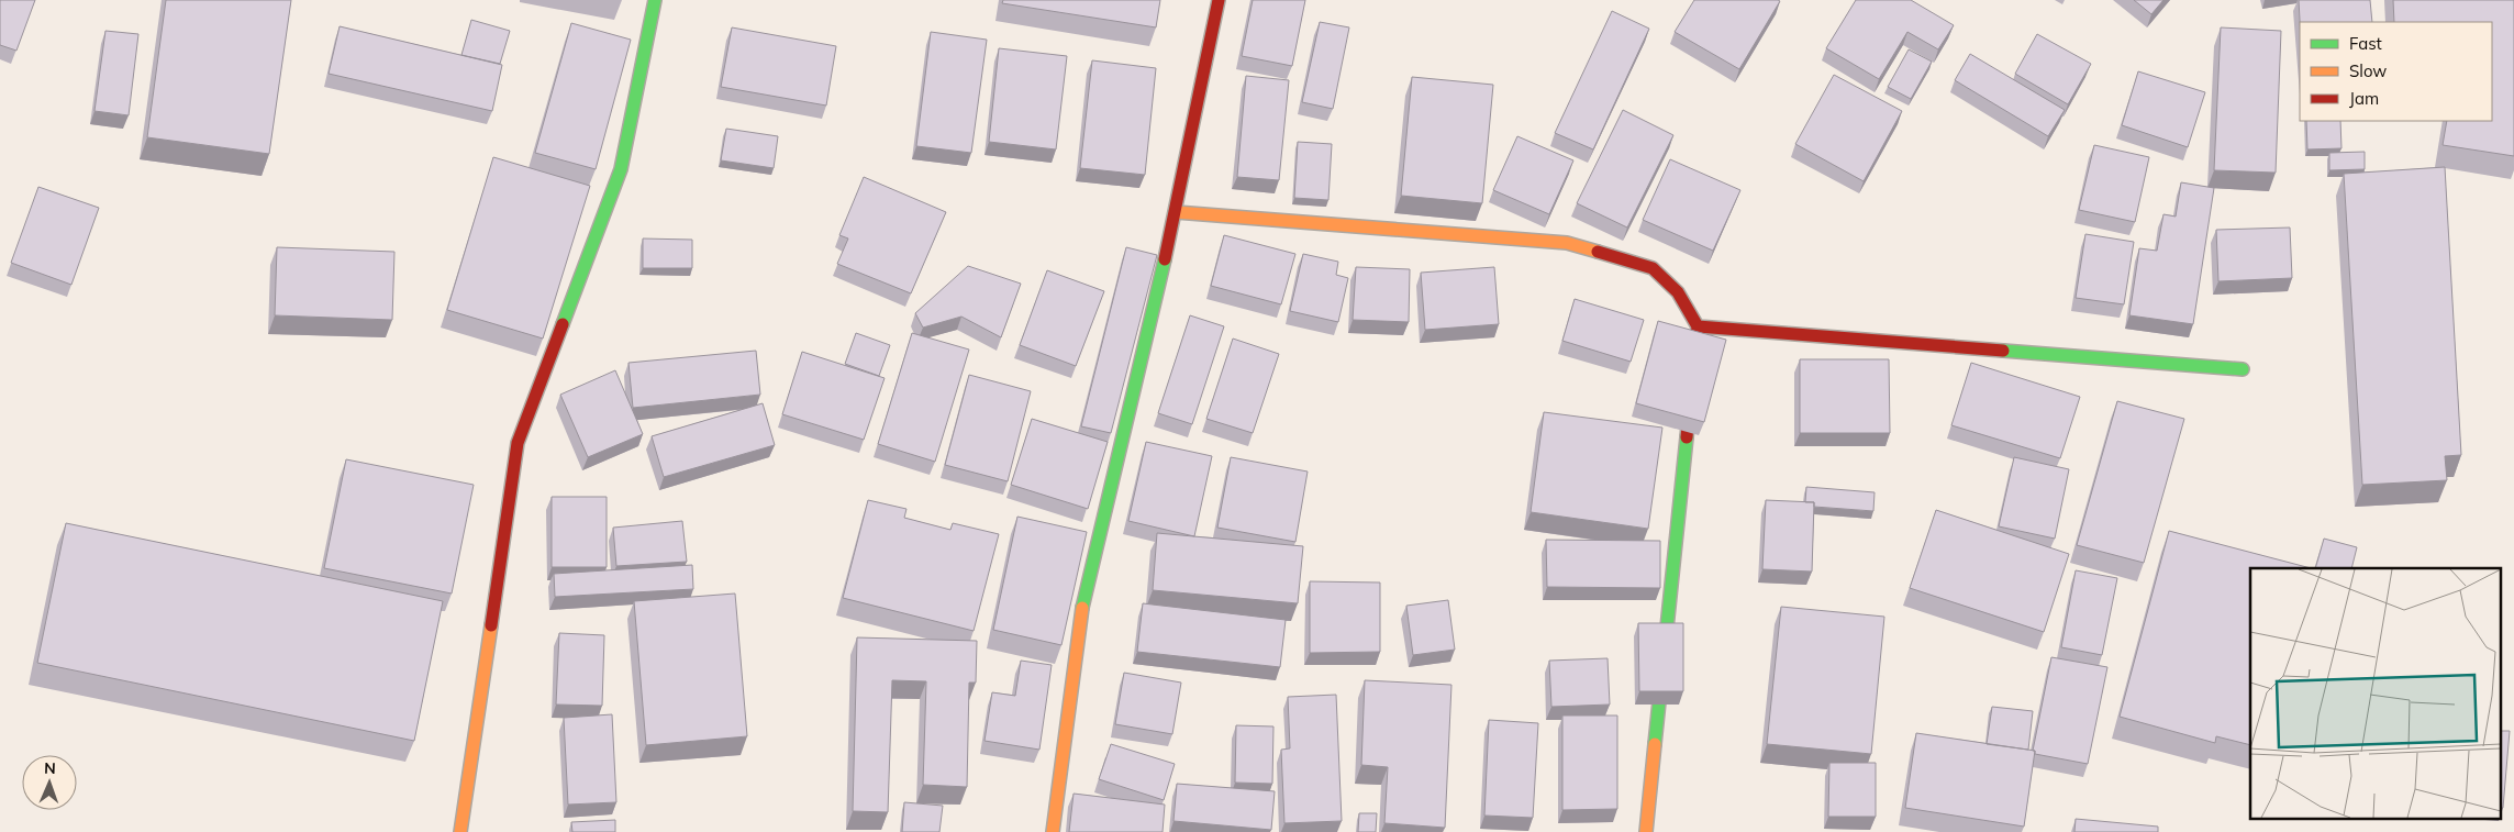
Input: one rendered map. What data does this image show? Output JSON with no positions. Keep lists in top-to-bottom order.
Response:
{
  "legend": ["Fast", "Slow", "Jam"],
  "north": "top"
}
